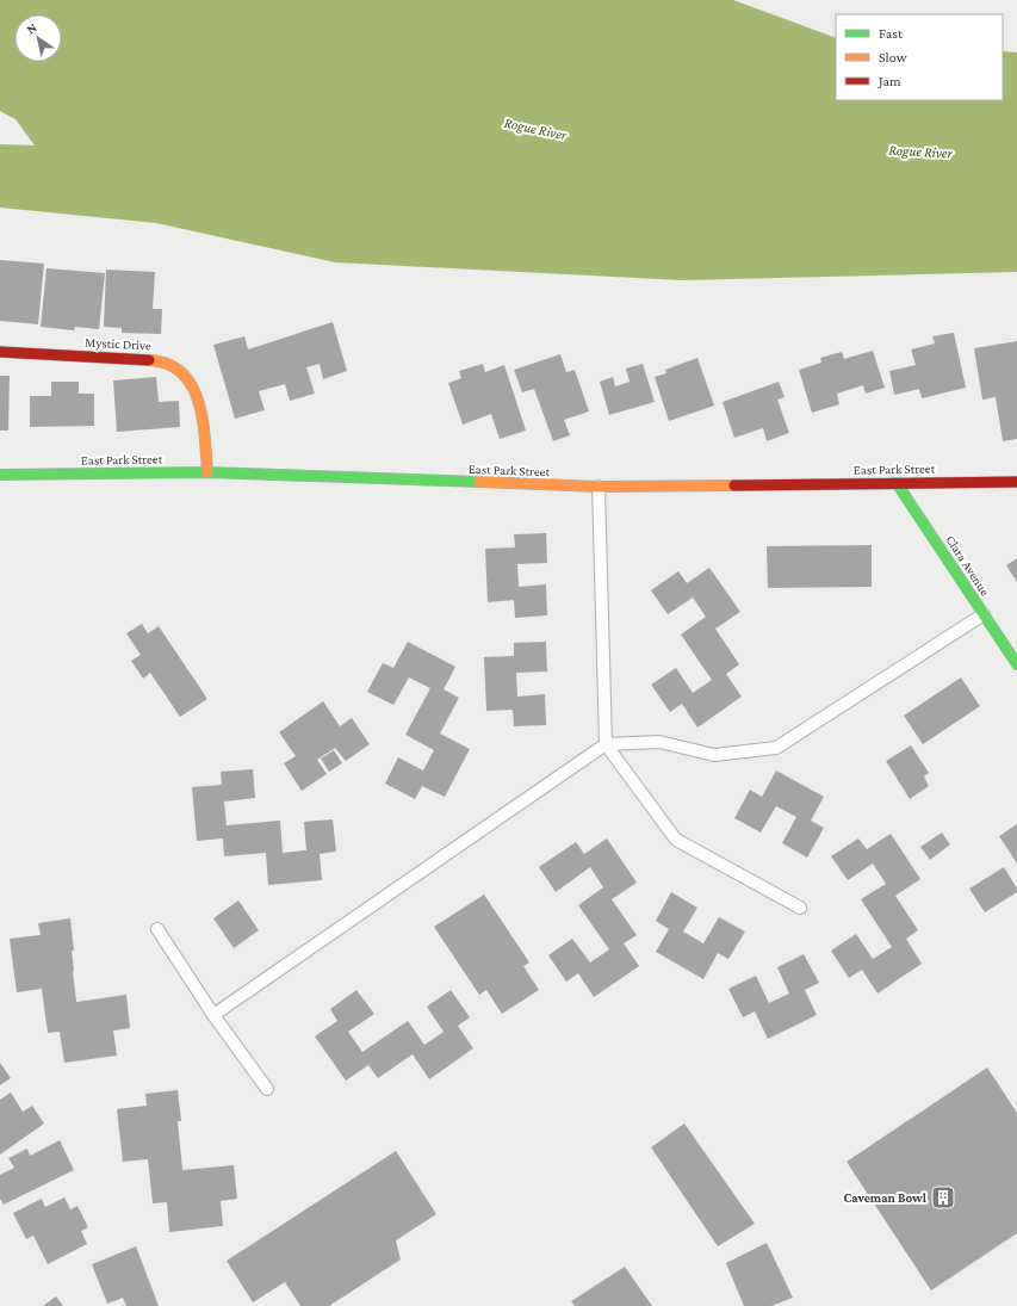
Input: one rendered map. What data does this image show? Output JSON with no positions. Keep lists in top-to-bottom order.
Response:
{
  "streets": {
    "street": ["Mystic Drive", "East Park Street", "Clara Avenue"]
  },
  "crossings": [
    ["Mystic Drive", "East Park Street"],
    ["East Park Street", "Clara Avenue"]
  ],
  "water": ["Rogue River"],
  "places": {
    "building": ["Caveman Bowl"]
  },
  "legend": ["Fast", "Slow", "Jam"],
  "north": "top left"
}
